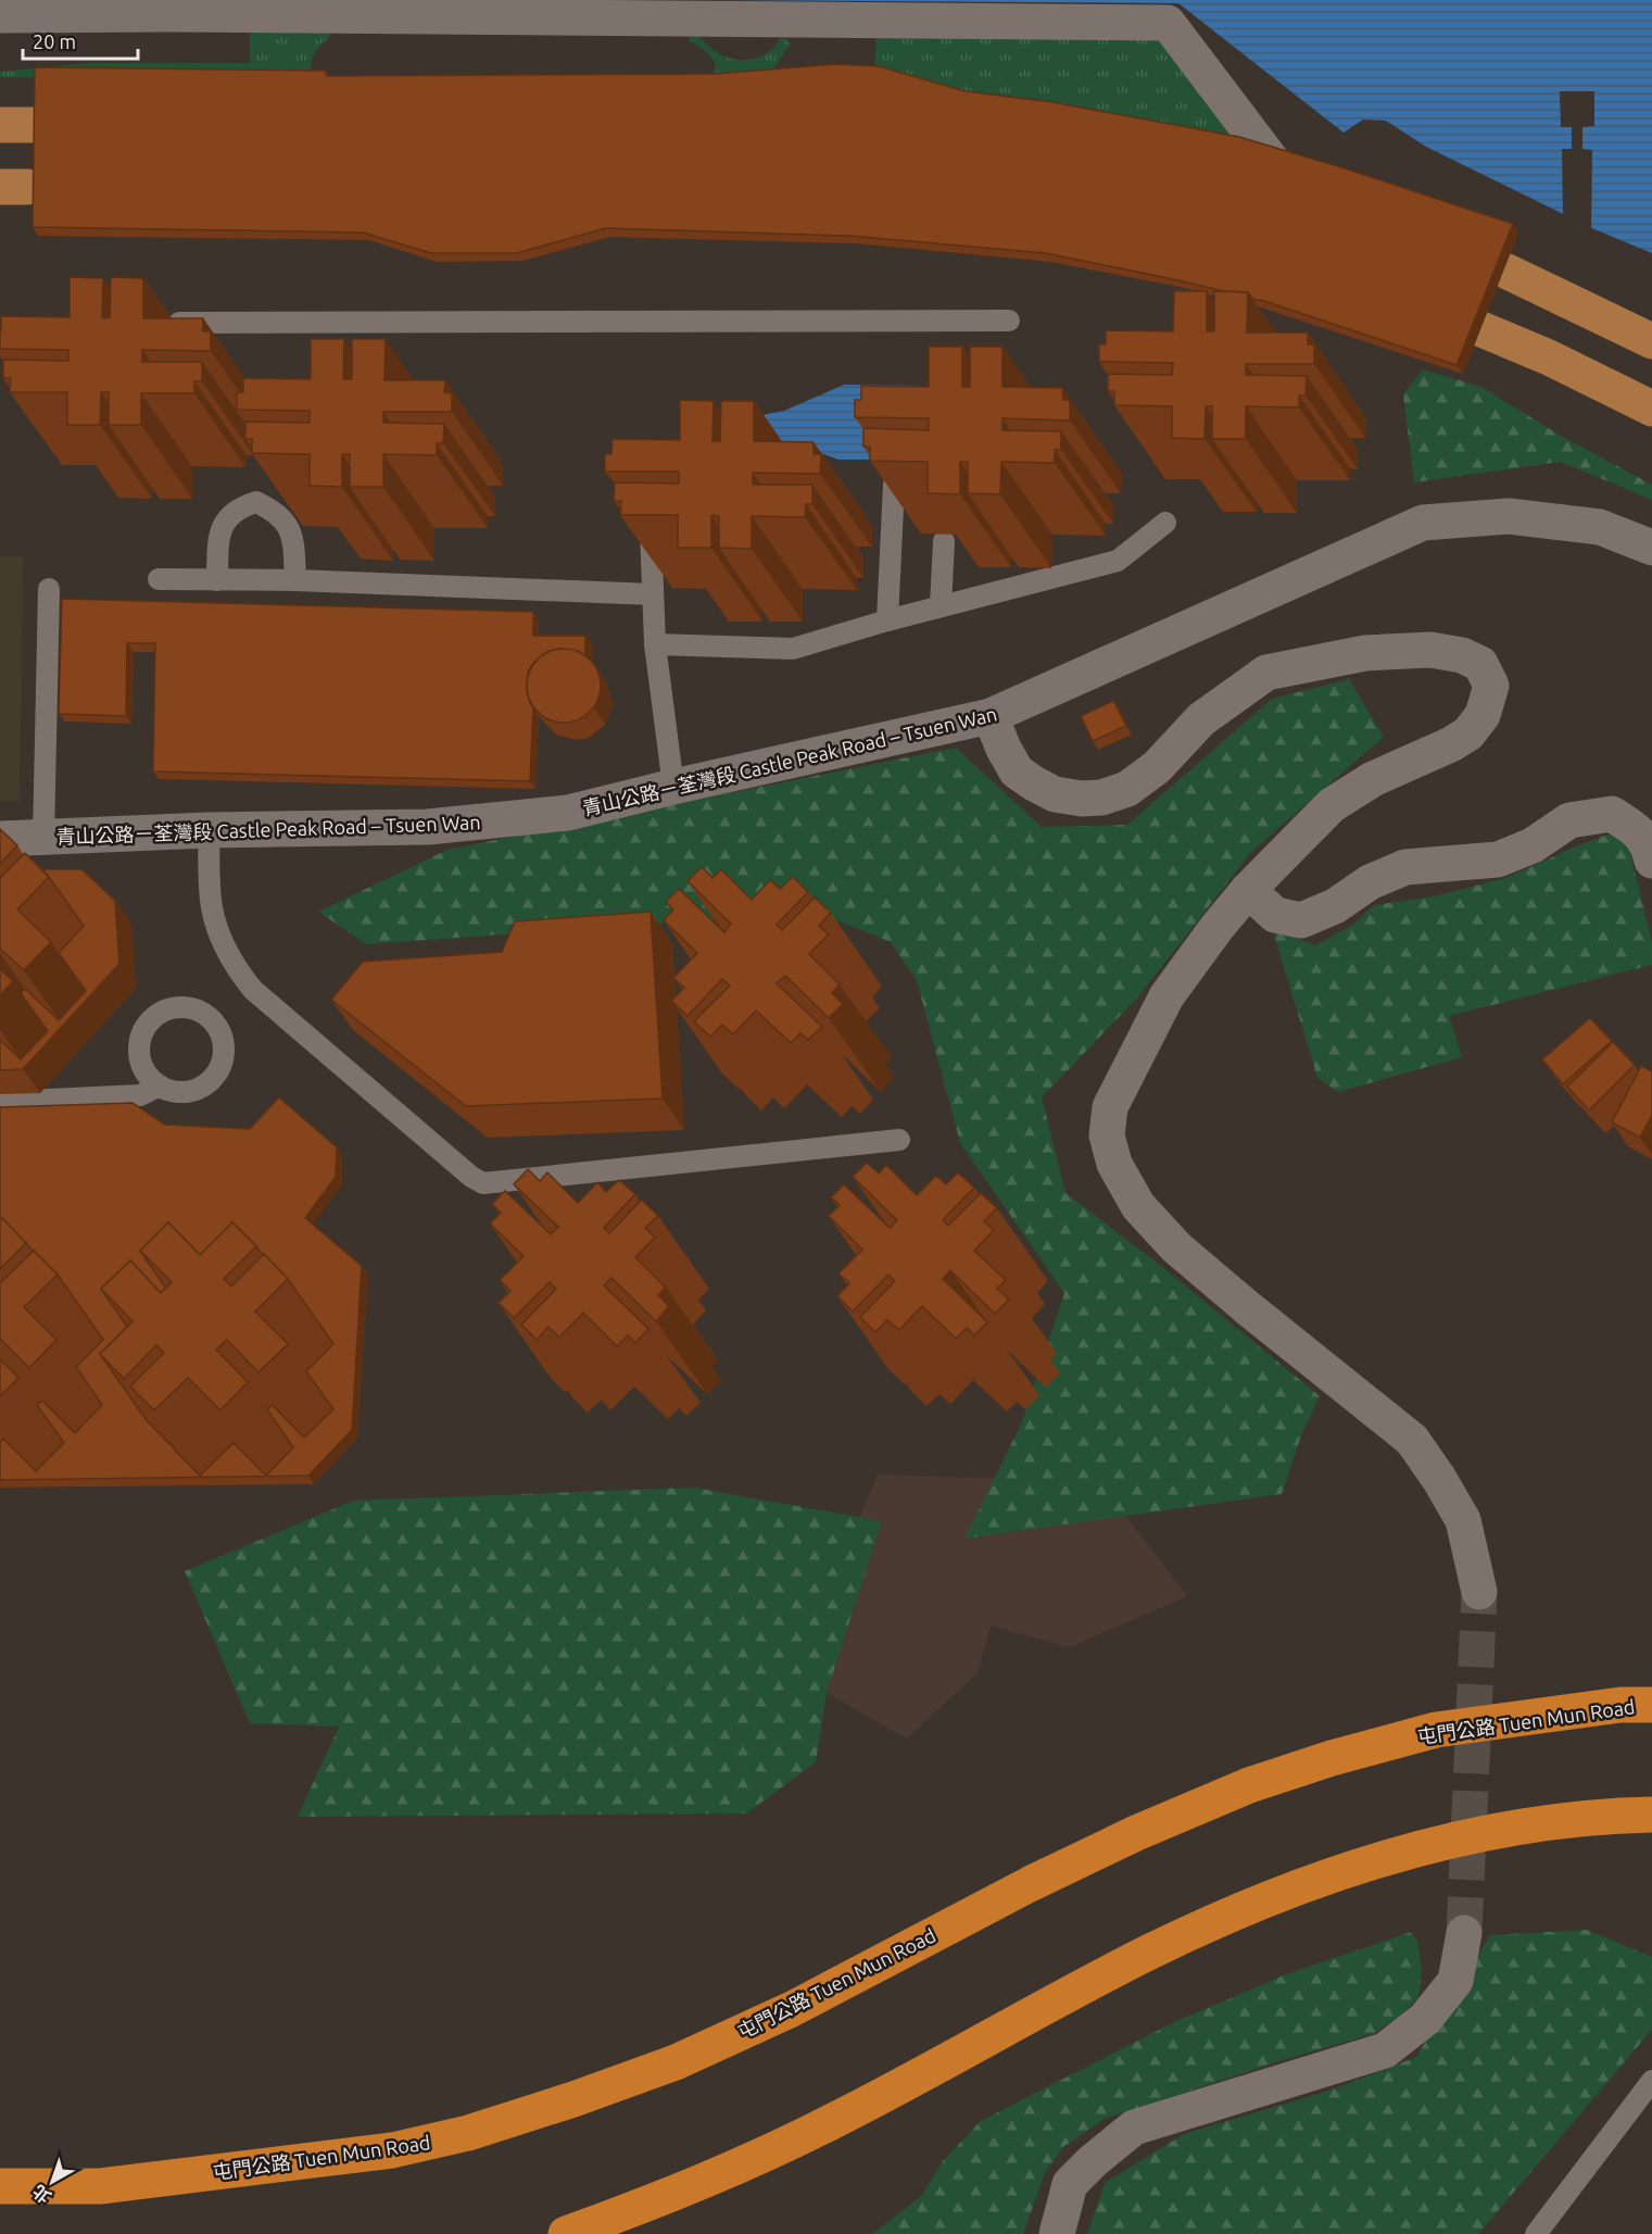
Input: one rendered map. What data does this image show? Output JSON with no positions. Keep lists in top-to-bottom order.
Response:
{
  "streets": {
    "highway": ["屯門公路 Tuen Mun Road"],
    "street": ["青山公路－荃灣段 Castle Peak Road – Tsuen Wan"]
  },
  "scale_bar": "20 m",
  "north": "bottom left"
}
